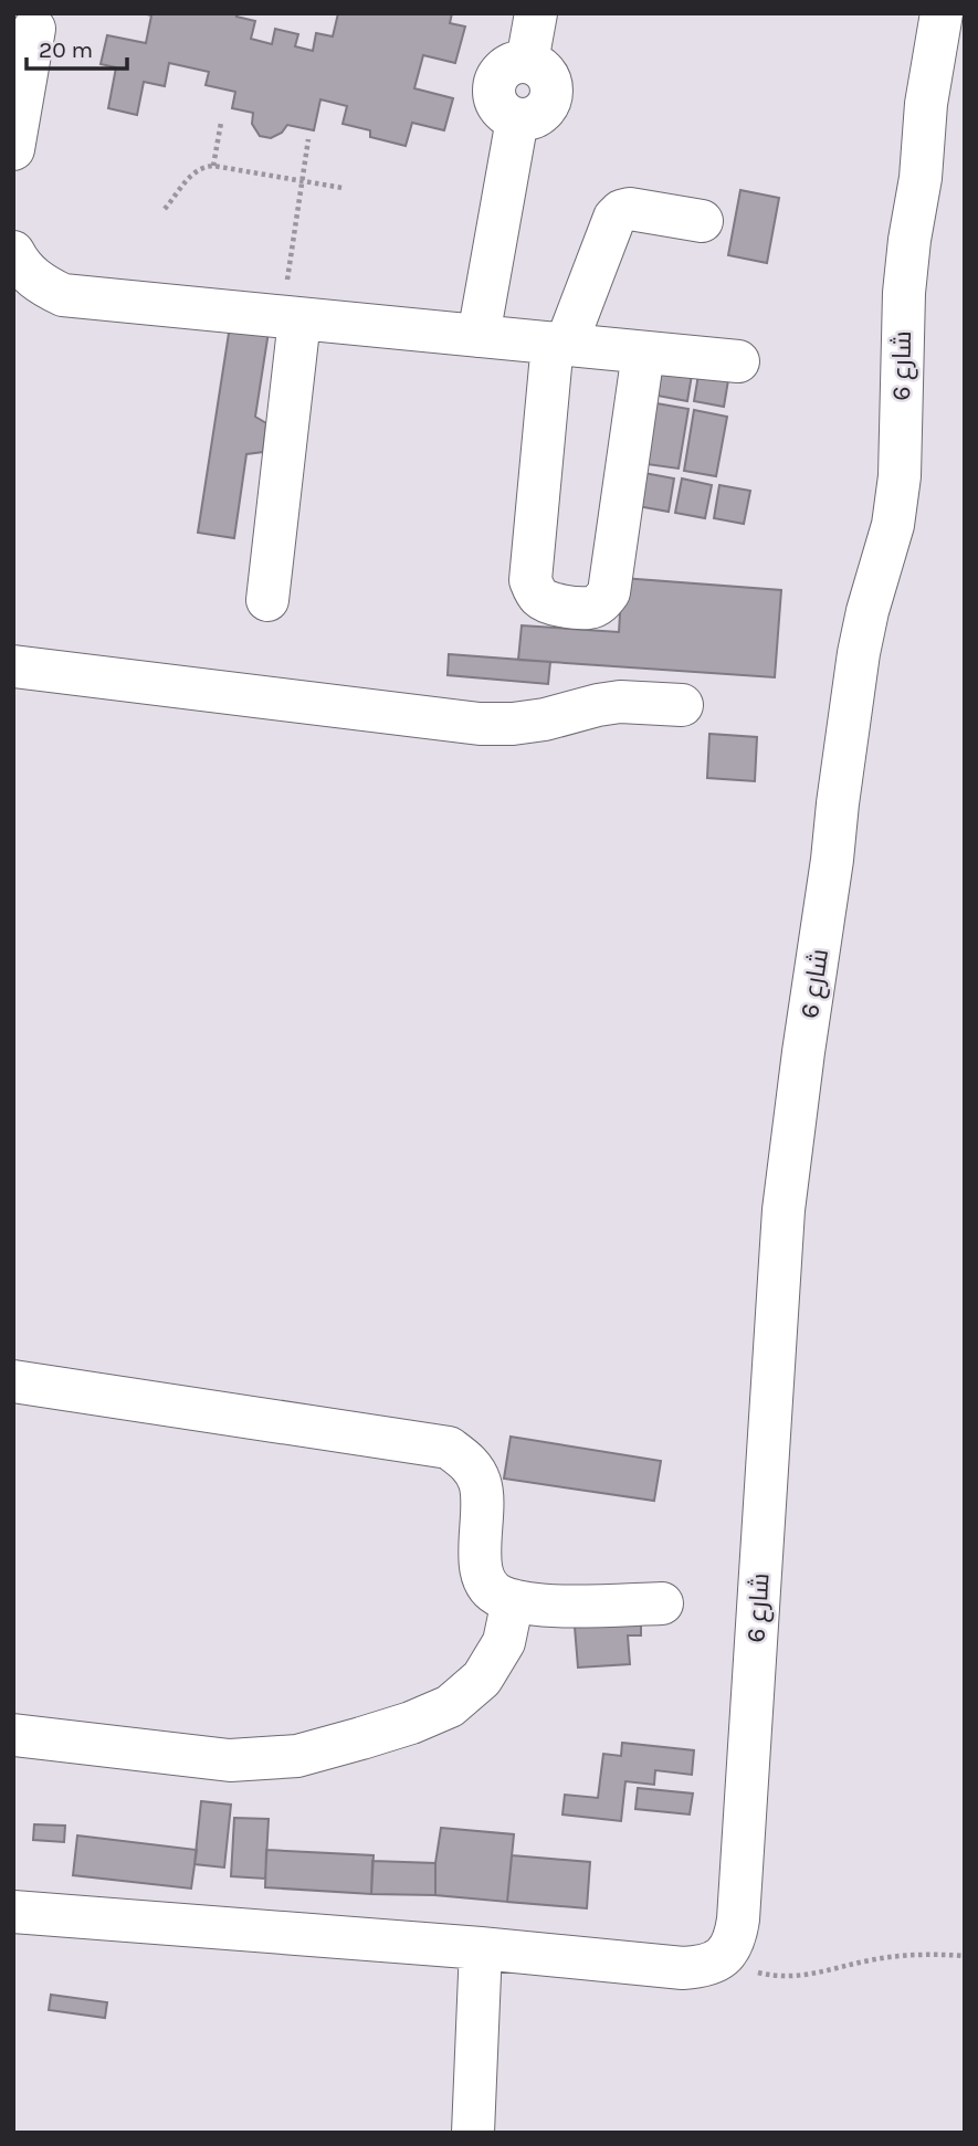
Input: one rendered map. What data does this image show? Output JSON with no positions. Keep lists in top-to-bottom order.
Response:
{
  "streets": {
    "lane": ["شارع 6"]
  },
  "scale_bar": "20 m"
}
